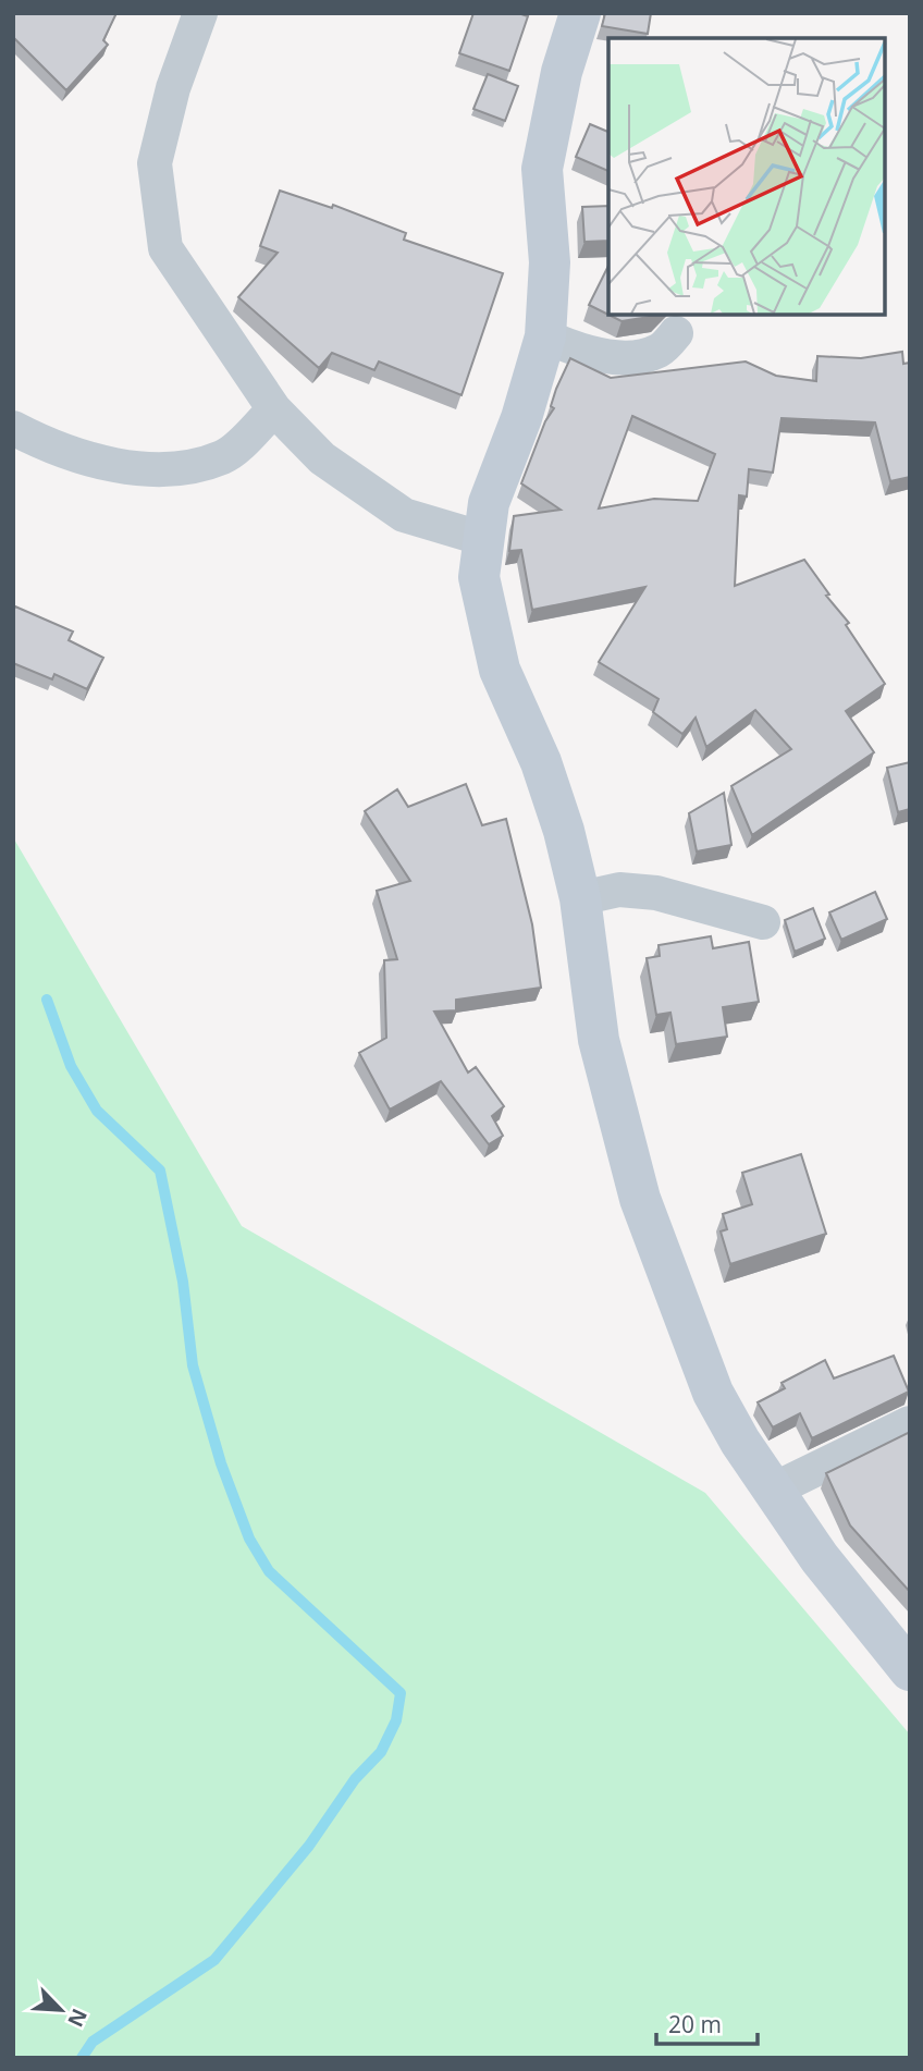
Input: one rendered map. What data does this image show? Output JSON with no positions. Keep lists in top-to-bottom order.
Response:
{
  "scale_bar": "20 m",
  "north": "bottom right"
}
